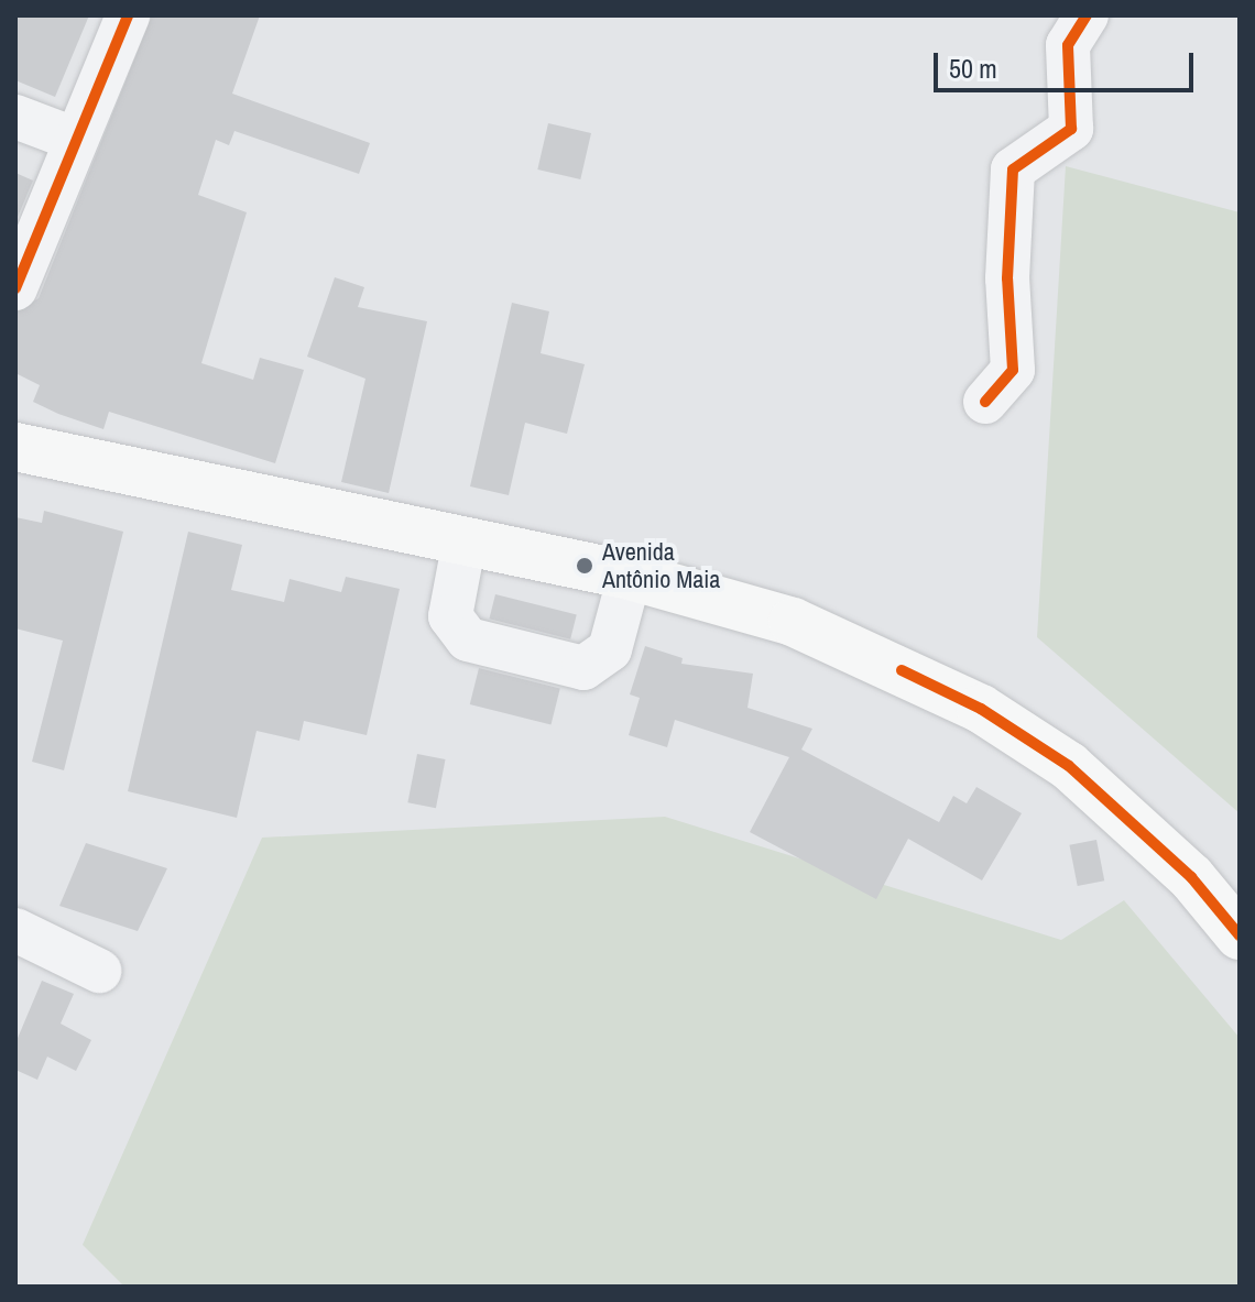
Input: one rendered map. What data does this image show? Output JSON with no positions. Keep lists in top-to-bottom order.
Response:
{
  "places": ["Avenida Antônio Maia"],
  "scale_bar": "50 m"
}
